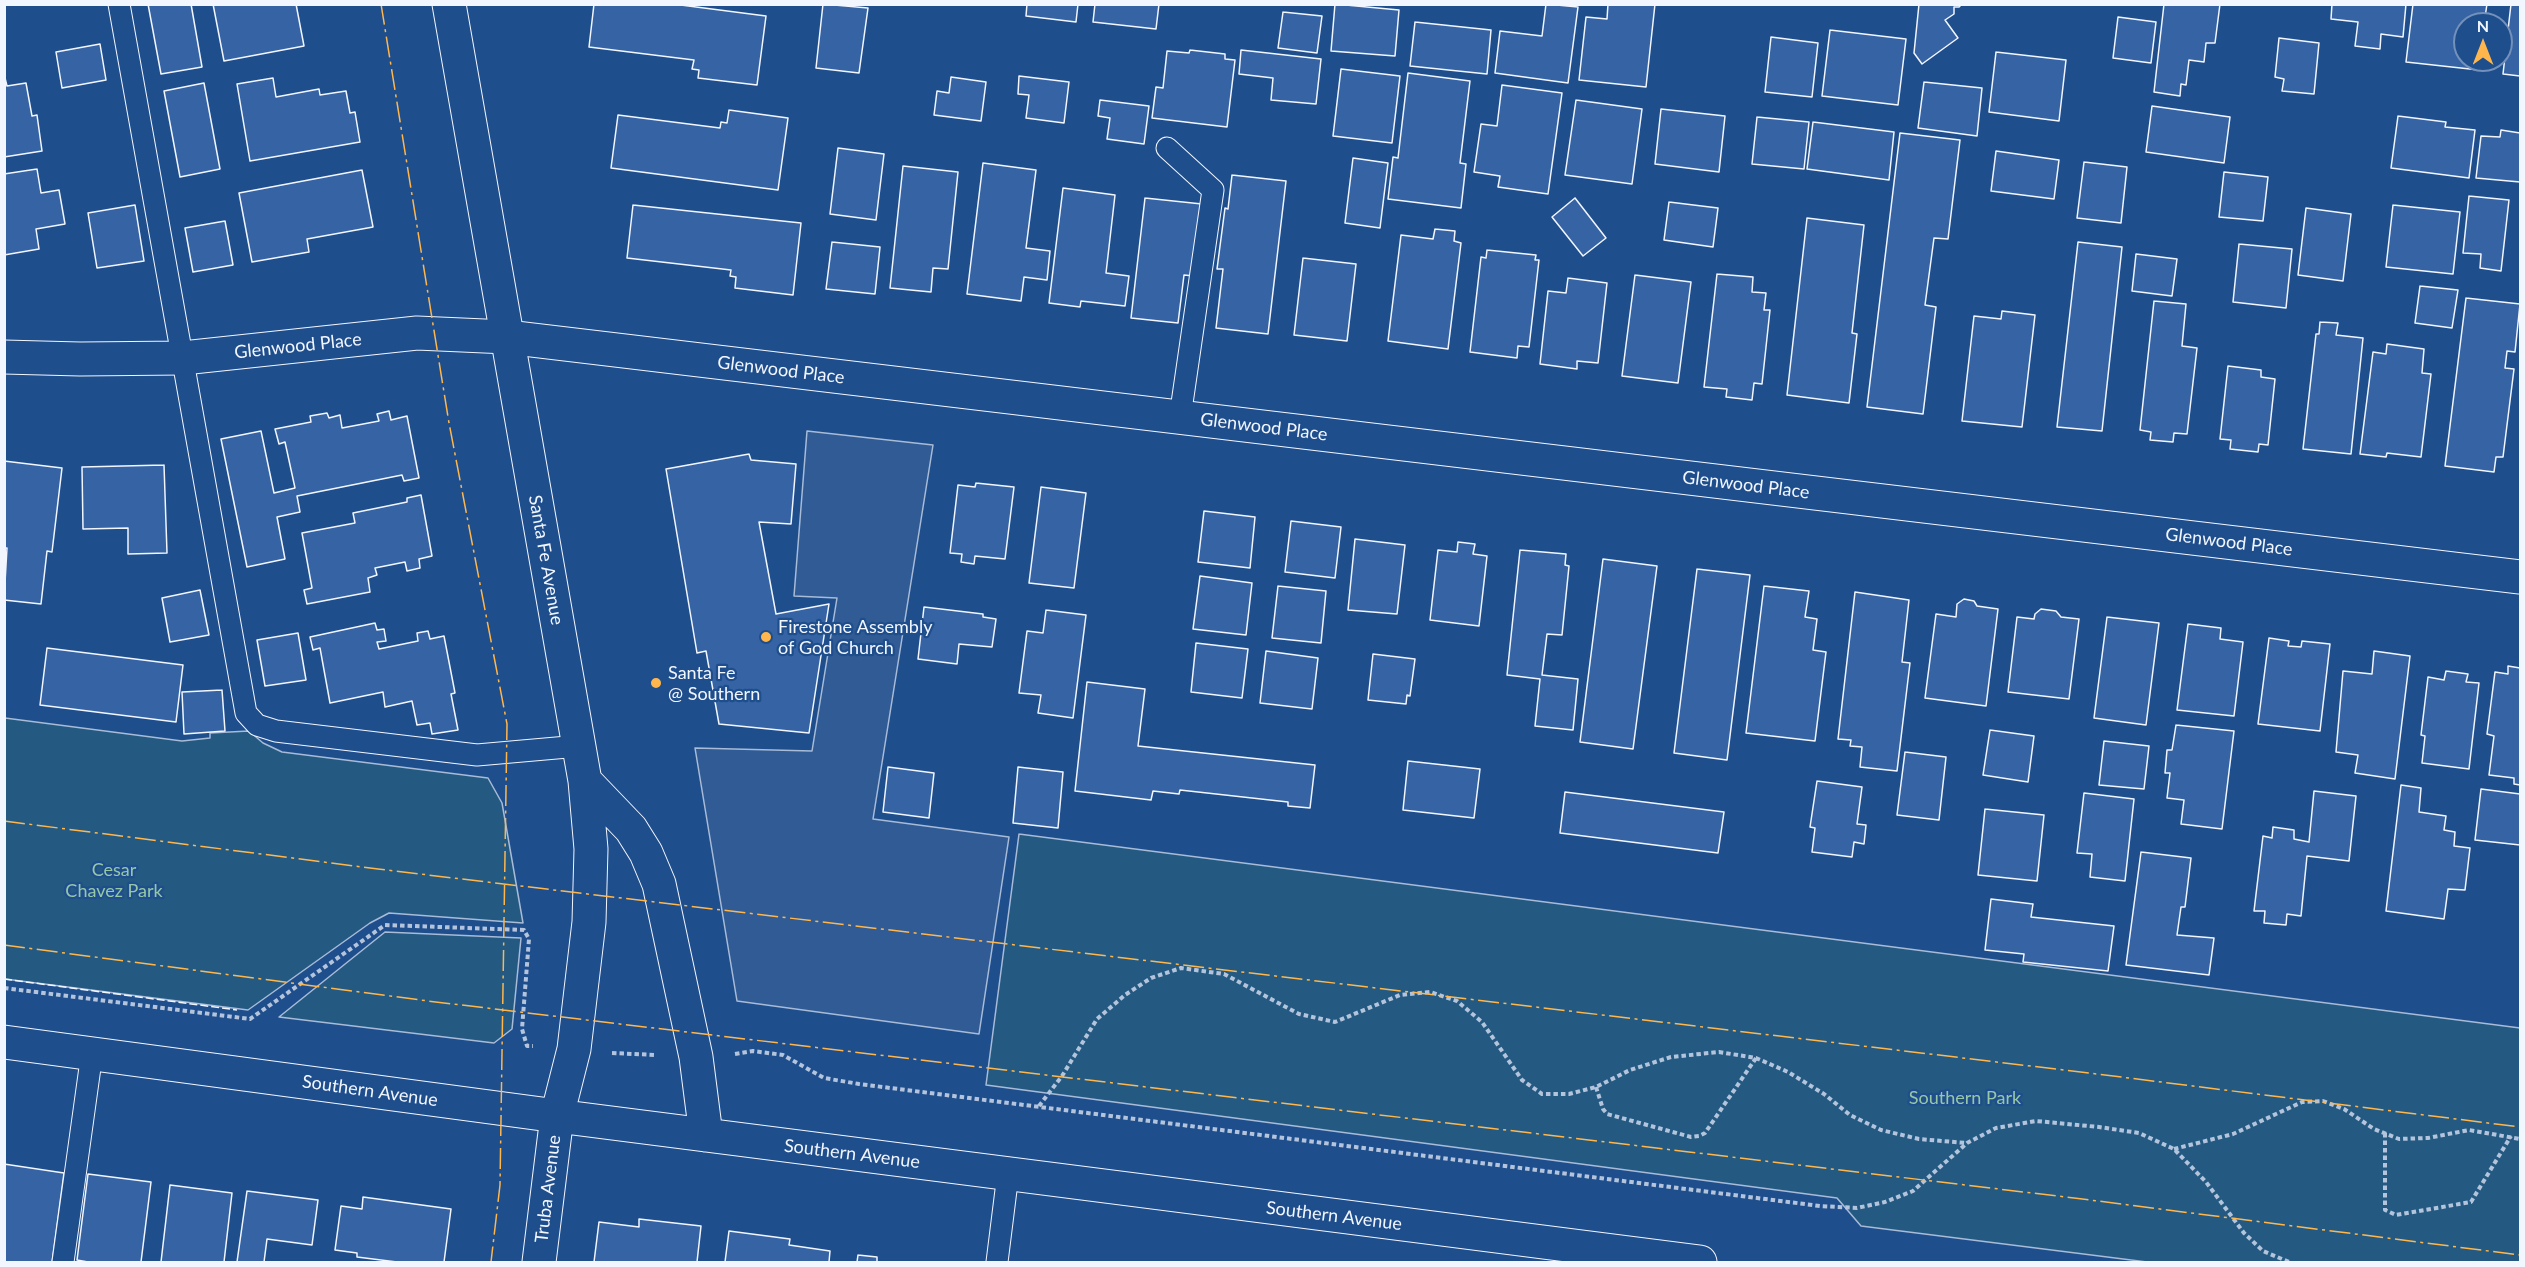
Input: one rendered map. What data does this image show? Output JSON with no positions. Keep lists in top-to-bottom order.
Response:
{
  "streets": {
    "street": [
      "Glenwood Place",
      "Santa Fe Avenue",
      "Southern Avenue",
      "Truba Avenue"
    ]
  },
  "crossings": [
    ["Glenwood Place", "Santa Fe Avenue"],
    ["Santa Fe Avenue", "Southern Avenue"],
    ["Santa Fe Avenue", "Truba Avenue"],
    ["Southern Avenue", "Truba Avenue"]
  ],
  "parks": ["Cesar Chavez Park", "Southern Park"],
  "places": ["Firestone Assembly of God Church", "Santa Fe @ Southern"],
  "north": "top"
}
